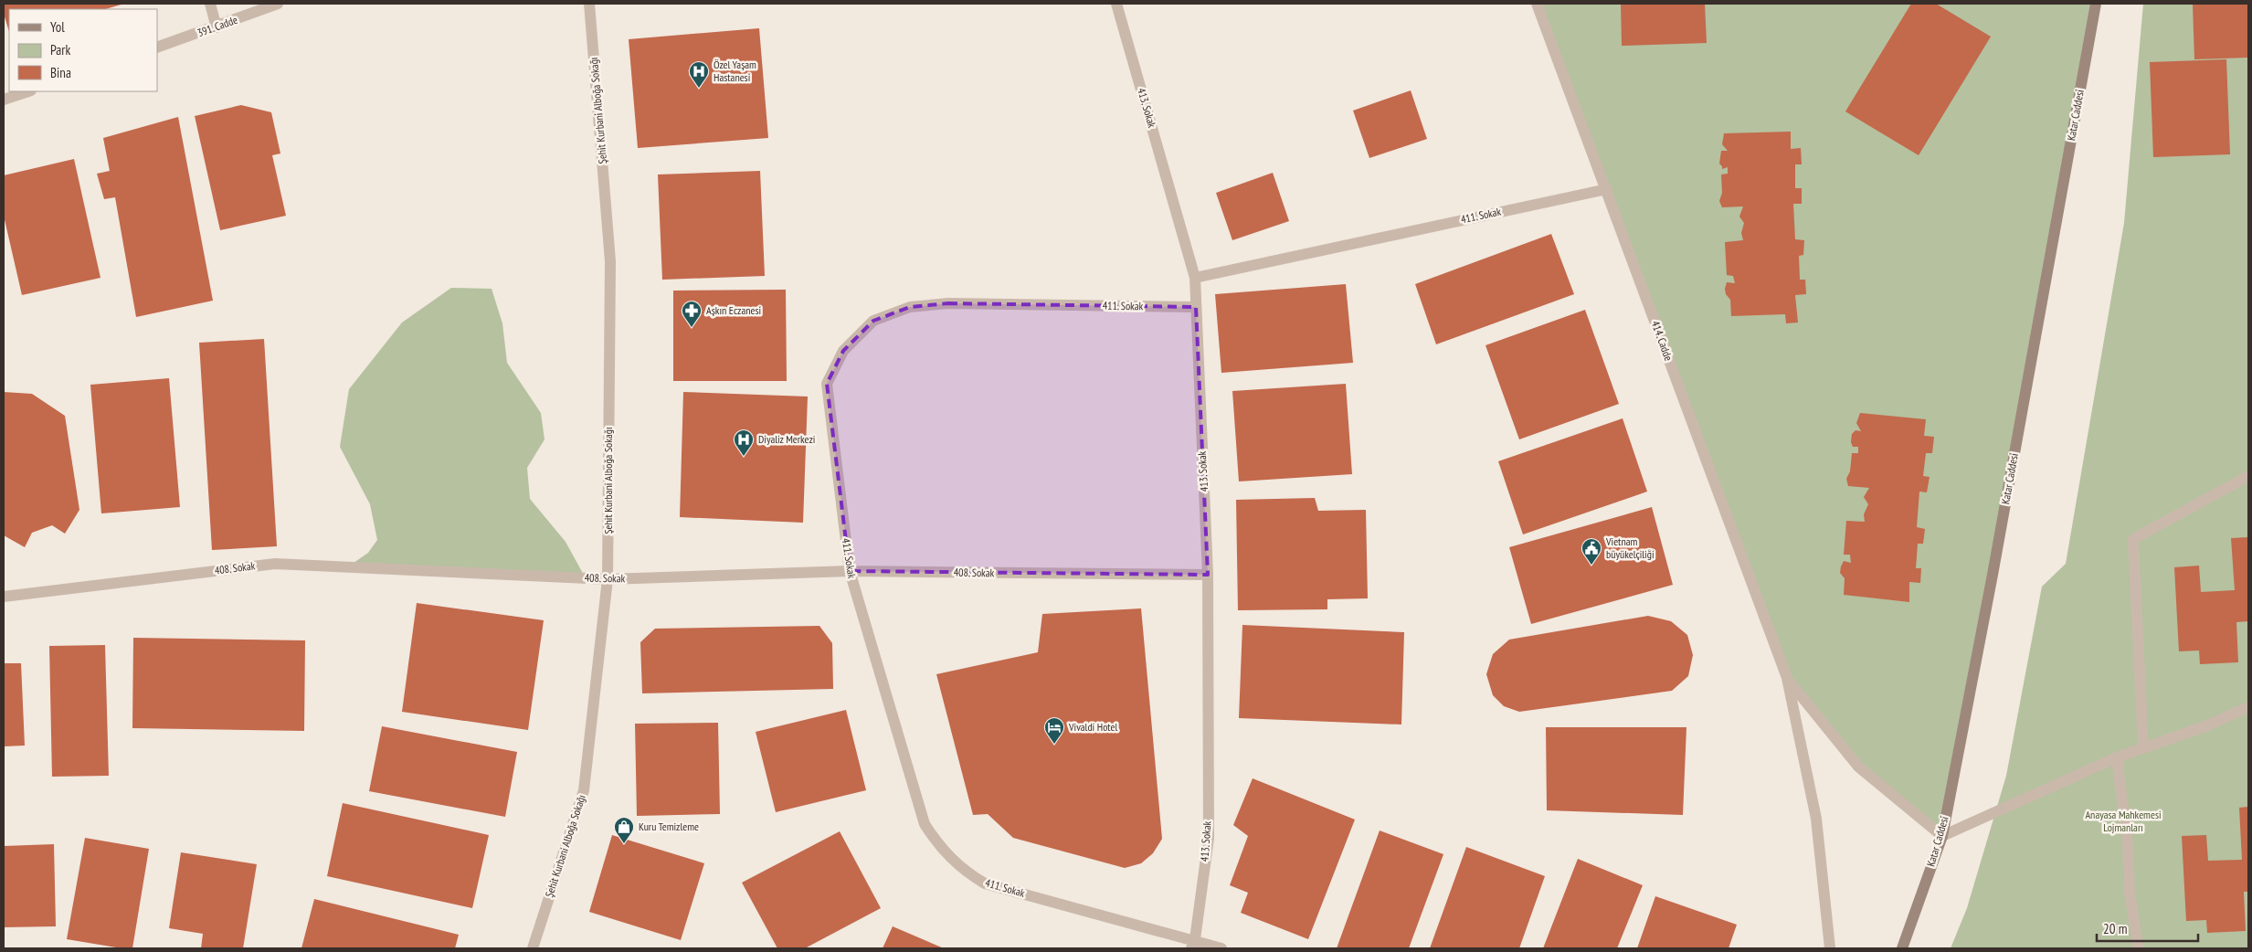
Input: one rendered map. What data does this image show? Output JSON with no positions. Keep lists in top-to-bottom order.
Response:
{
  "streets": {
    "main road": ["Katar Caddesi"],
    "street": [
      "391. Cadde",
      "413. Sokak",
      "Şehit Kurbani Alboğa Sokağı",
      "411. Sokak",
      "414. Cadde",
      "408. Sokak"
    ]
  },
  "crossings": [
    ["413. Sokak", "411. Sokak"],
    ["413. Sokak", "408. Sokak"],
    ["Şehit Kurbani Alboğa Sokağı", "408. Sokak"],
    ["411. Sokak", "414. Cadde"],
    ["411. Sokak", "408. Sokak"]
  ],
  "parks": ["Anayasa Mahkemesi Lojmanları"],
  "places": {
    "hospital": ["Özel Yaşam Hastanesi", "Diyaliz Merkezi"],
    "pharmacy": ["Aşkın Eczanesi"],
    "public building": ["Vietnam büyükelçiliği"],
    "hotel": ["Vivaldi Hotel"],
    "shop": ["Kuru Temizleme"]
  },
  "legend": ["Yol", "Park", "Bina"],
  "scale_bar": "20 m"
}
